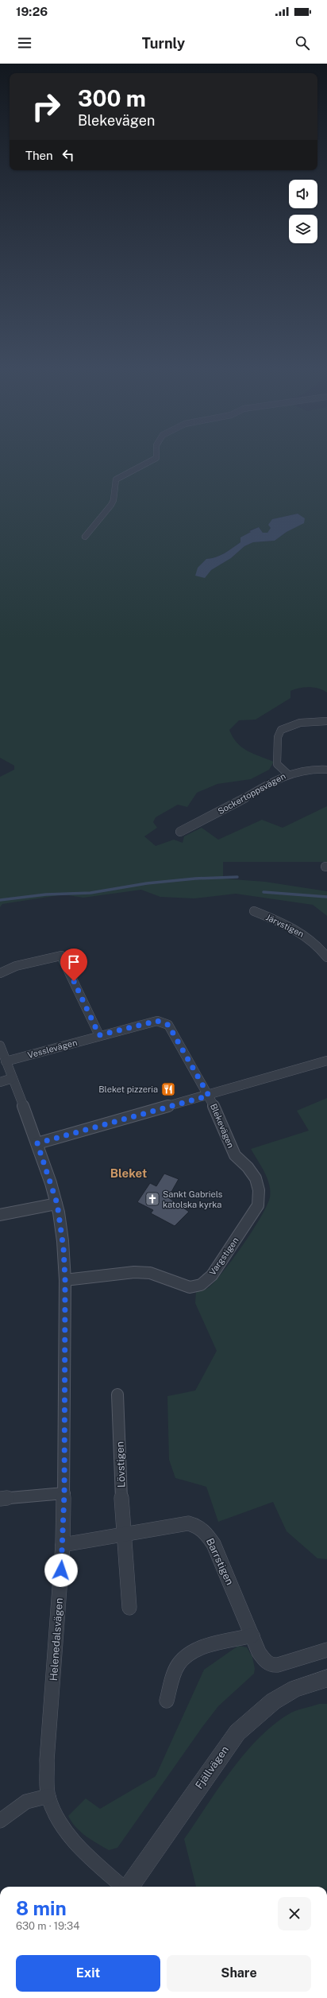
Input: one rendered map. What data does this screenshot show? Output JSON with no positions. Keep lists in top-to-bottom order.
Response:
{
  "streets": {
    "street": [
      "Sockertoppsvägen",
      "Järvstigen",
      "Vesslevägen",
      "Blekevägen",
      "Vargstigen",
      "Lövstigen",
      "Barrstigen",
      "Helenedalsvägen",
      "Fjällvägen"
    ]
  },
  "crossings": [
    ["Vesslevägen", "Blekevägen"],
    ["Vesslevägen", "Helenedalsvägen"],
    ["Blekevägen", "Vargstigen"],
    ["Blekevägen", "Helenedalsvägen"],
    ["Vargstigen", "Helenedalsvägen"],
    ["Lövstigen", "Barrstigen"],
    ["Barrstigen", "Helenedalsvägen"]
  ],
  "districts": ["Bleket"],
  "places": {
    "restaurant": ["Bleket pizzeria"],
    "church": ["Sankt Gabriels katolska kyrka"]
  },
  "page": {
    "status": "19:26",
    "header": "Turnly",
    "turn": ["300 m", "Blekevägen"],
    "then": "Then",
    "heading": ["8 min", "630 m · 19:34"],
    "buttons": ["Exit", "Share"]
  }
}
